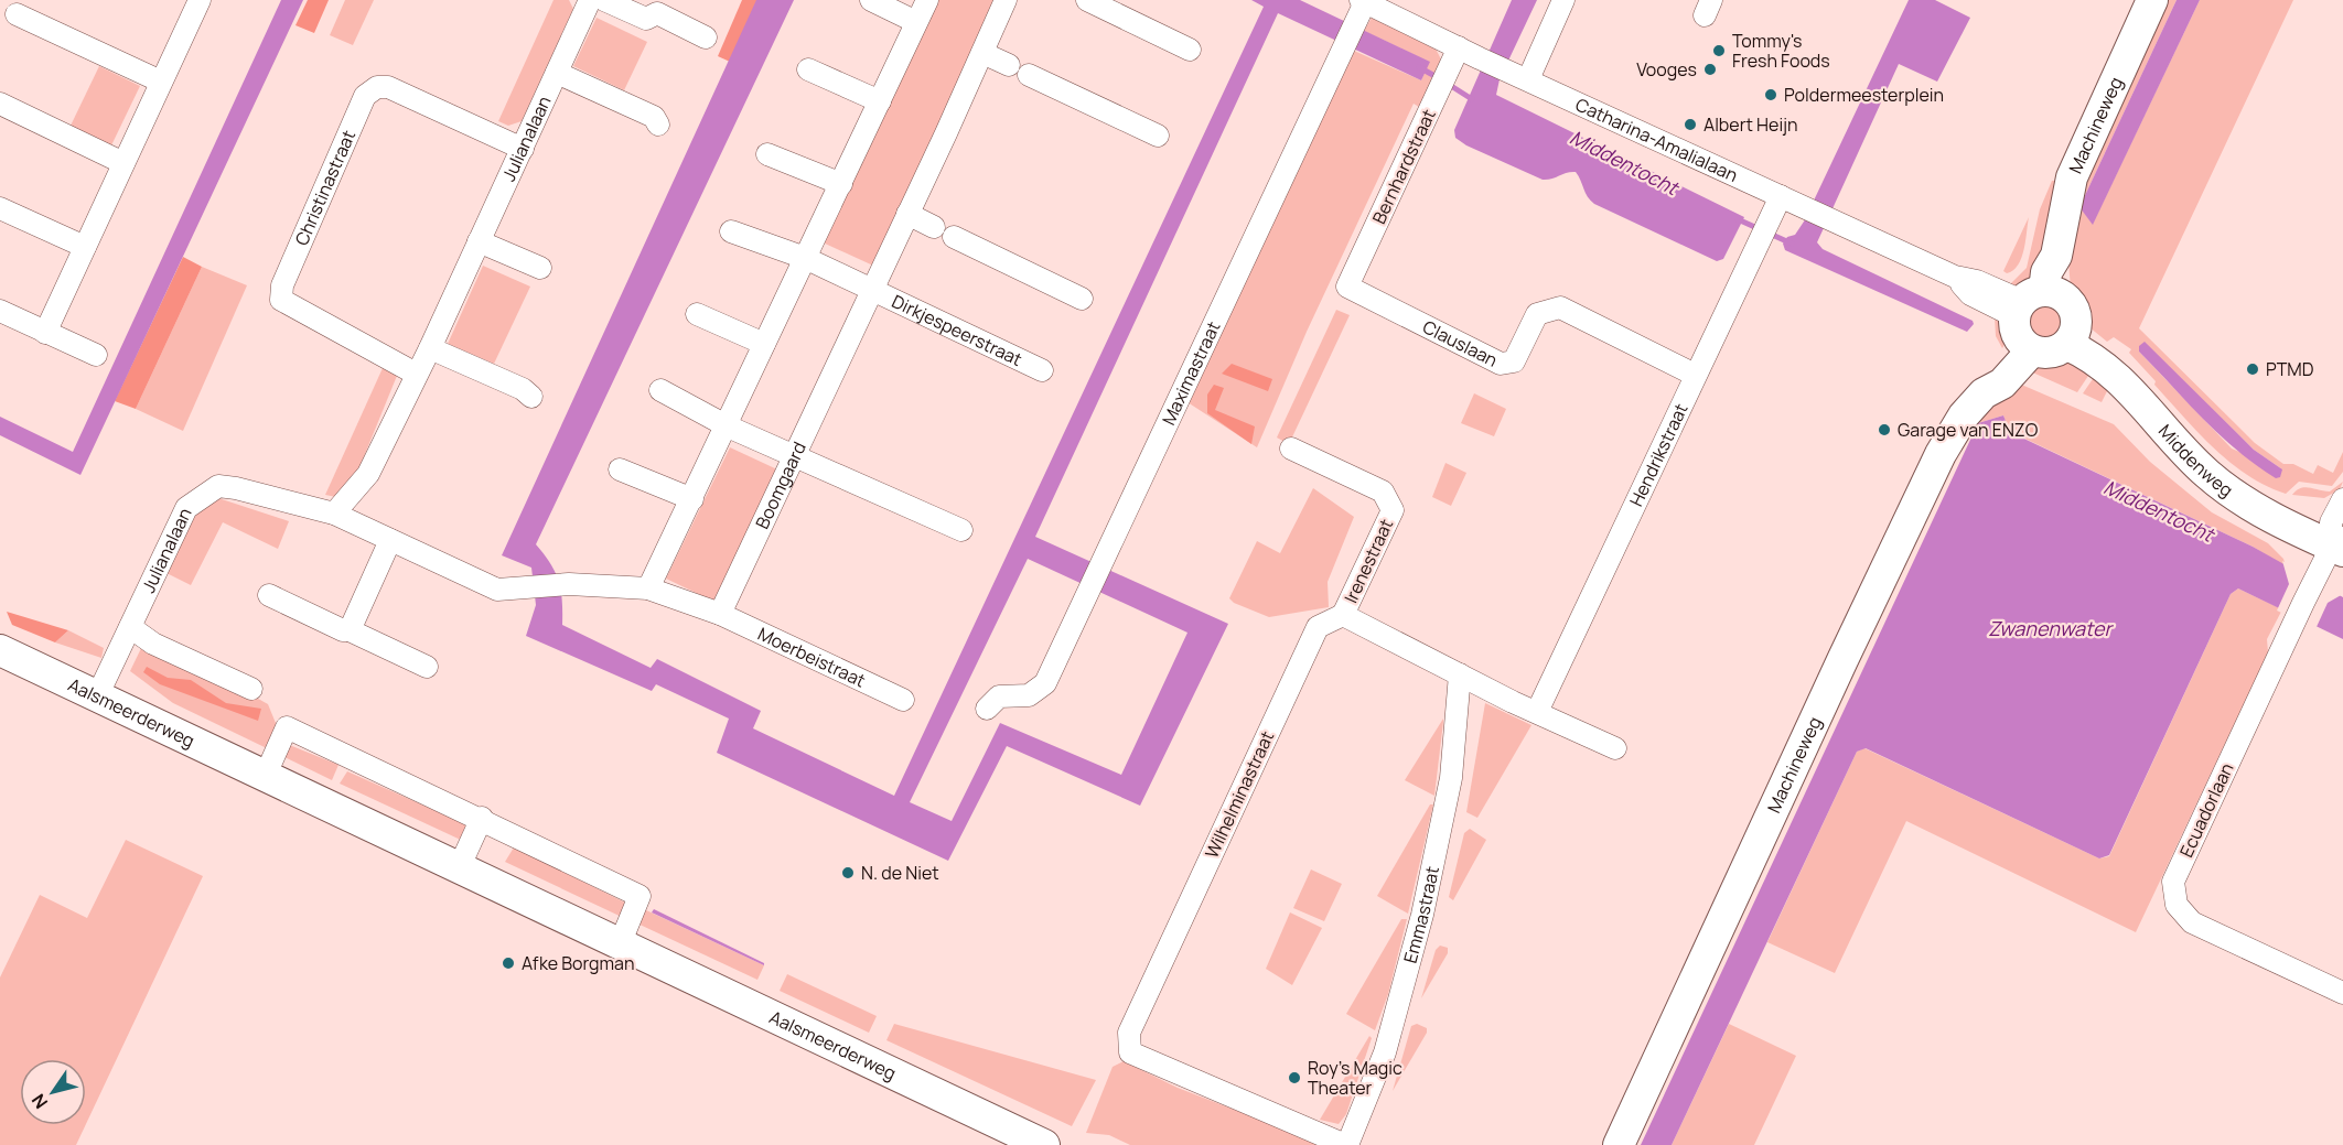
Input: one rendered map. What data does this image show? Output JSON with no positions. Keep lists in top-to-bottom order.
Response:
{
  "streets": {
    "street": [
      "Machineweg",
      "Julianalaan",
      "Catharina-Amalialaan",
      "Bernhardstraat",
      "Christinastraat",
      "Dirkjespeerstraat",
      "Clauslaan",
      "Maximastraat",
      "Hendrikstraat",
      "Middenweg",
      "Boomgaard",
      "Irenestraat",
      "Moerbeistraat",
      "Aalsmeerderweg",
      "Wilhelminastraat",
      "Ecuadorlaan",
      "Emmastraat"
    ]
  },
  "crossings": [
    ["Machineweg", "Catharina-Amalialaan"],
    ["Julianalaan", "Christinastraat"],
    ["Julianalaan", "Aalsmeerderweg"],
    ["Catharina-Amalialaan", "Bernhardstraat"],
    ["Catharina-Amalialaan", "Maximastraat"],
    ["Catharina-Amalialaan", "Hendrikstraat"],
    ["Bernhardstraat", "Clauslaan"],
    ["Dirkjespeerstraat", "Boomgaard"],
    ["Clauslaan", "Hendrikstraat"],
    ["Middenweg", "Ecuadorlaan"],
    ["Boomgaard", "Moerbeistraat"],
    ["Irenestraat", "Wilhelminastraat"],
    ["Wilhelminastraat", "Emmastraat"]
  ],
  "water": ["Middentocht", "Zwanenwater"],
  "places": [
    "Tommy's Fresh Foods",
    "Vooges",
    "Poldermeesterplein",
    "Albert Heijn",
    "PTMD",
    "Garage van ENZO",
    "N. de Niet",
    "Afke Borgman",
    "Roy's Magic Theater"
  ],
  "north": "bottom left"
}
